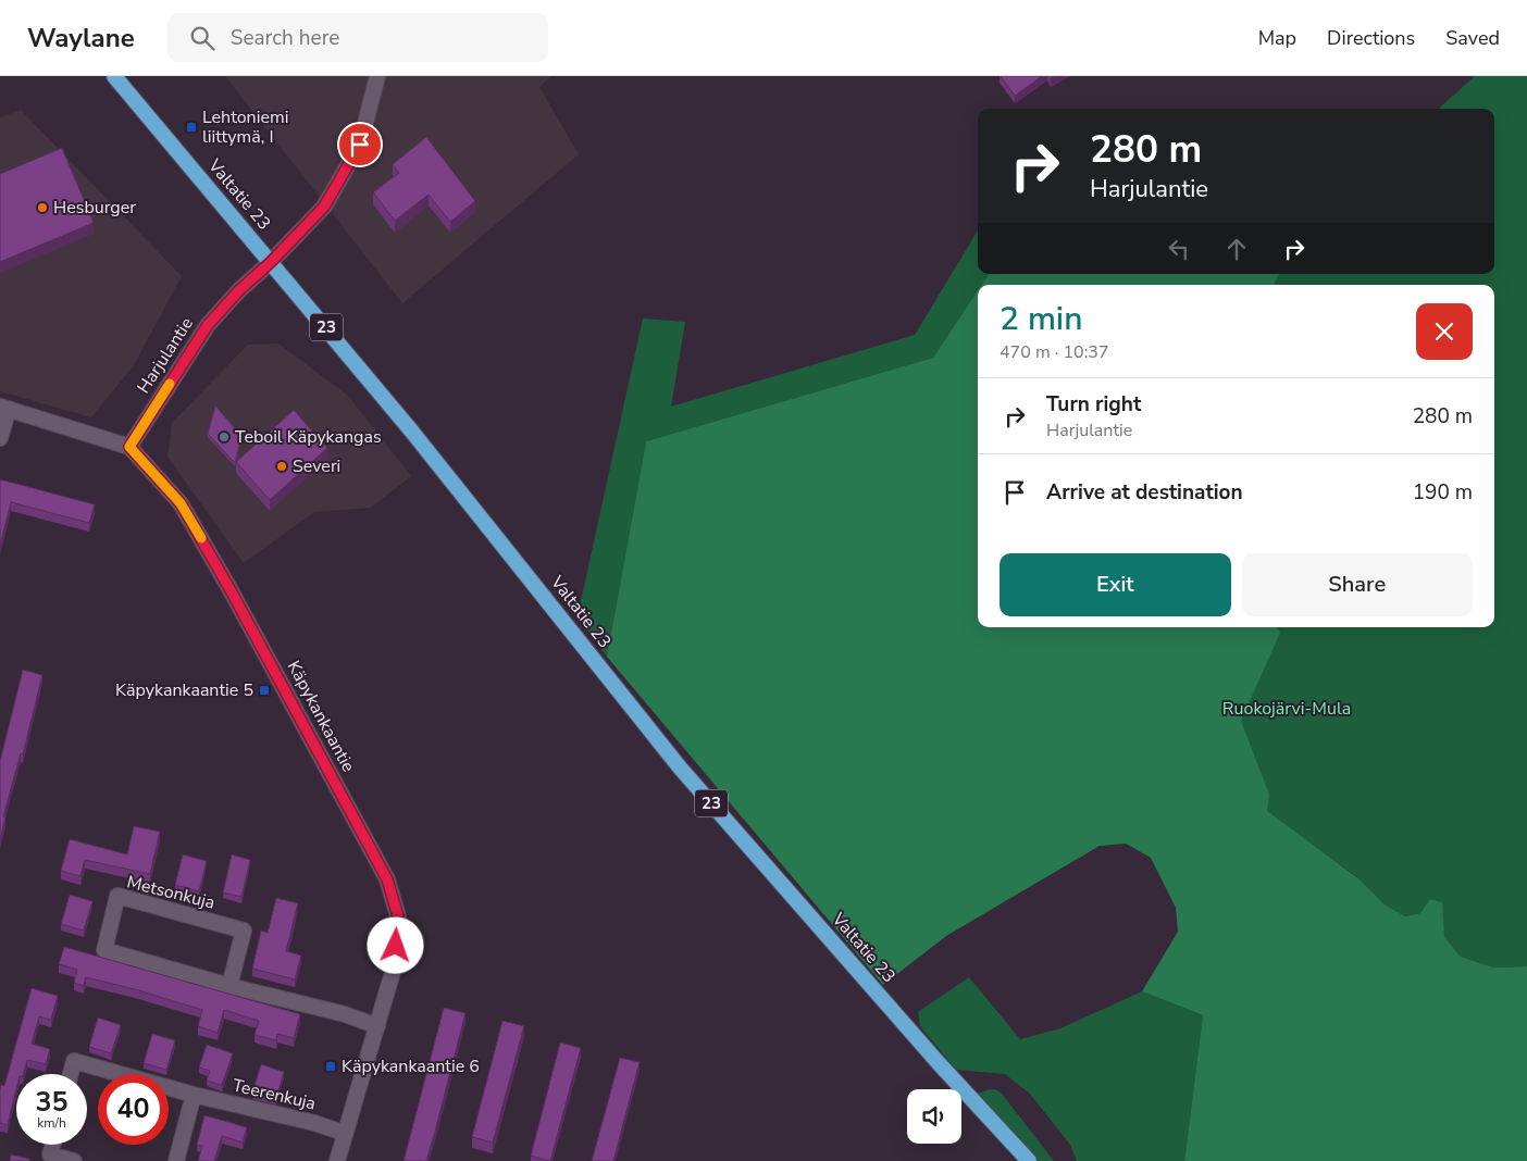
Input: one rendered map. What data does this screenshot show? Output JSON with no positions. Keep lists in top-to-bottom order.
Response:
{
  "streets": {
    "highway": ["Valtatie 23", "23"],
    "street": [
      "Harjulantie",
      "Käpykankaantie",
      "Metsonkuja",
      "Teerenkuja"
    ]
  },
  "crossings": [
    ["Valtatie 23", "Harjulantie"],
    ["Harjulantie", "Käpykankaantie"],
    ["Käpykankaantie", "Metsonkuja"],
    ["Käpykankaantie", "Teerenkuja"]
  ],
  "parks": ["Ruokojärvi-Mula"],
  "places": {
    "transit": ["Lehtoniemi liittymä, I", "Käpykankaantie 5", "Käpykankaantie 6"],
    "other": ["Hesburger", "Teboil Käpykangas", "Severi"]
  },
  "page": {
    "header": "Waylane",
    "search": "Search here",
    "nav": ["Map", "Directions", "Saved"],
    "turn": ["280 m", "Harjulantie"],
    "heading": ["2 min", "470 m · 10:37"],
    "list": [
      {
        "name": "Turn right",
        "note": "Harjulantie",
        "value": "280 m"
      },
      {
        "name": "Arrive at destination",
        "value": "190 m"
      }
    ],
    "buttons": ["Exit", "Share"],
    "speed": "35 km/h",
    "limit": "40"
  }
}
